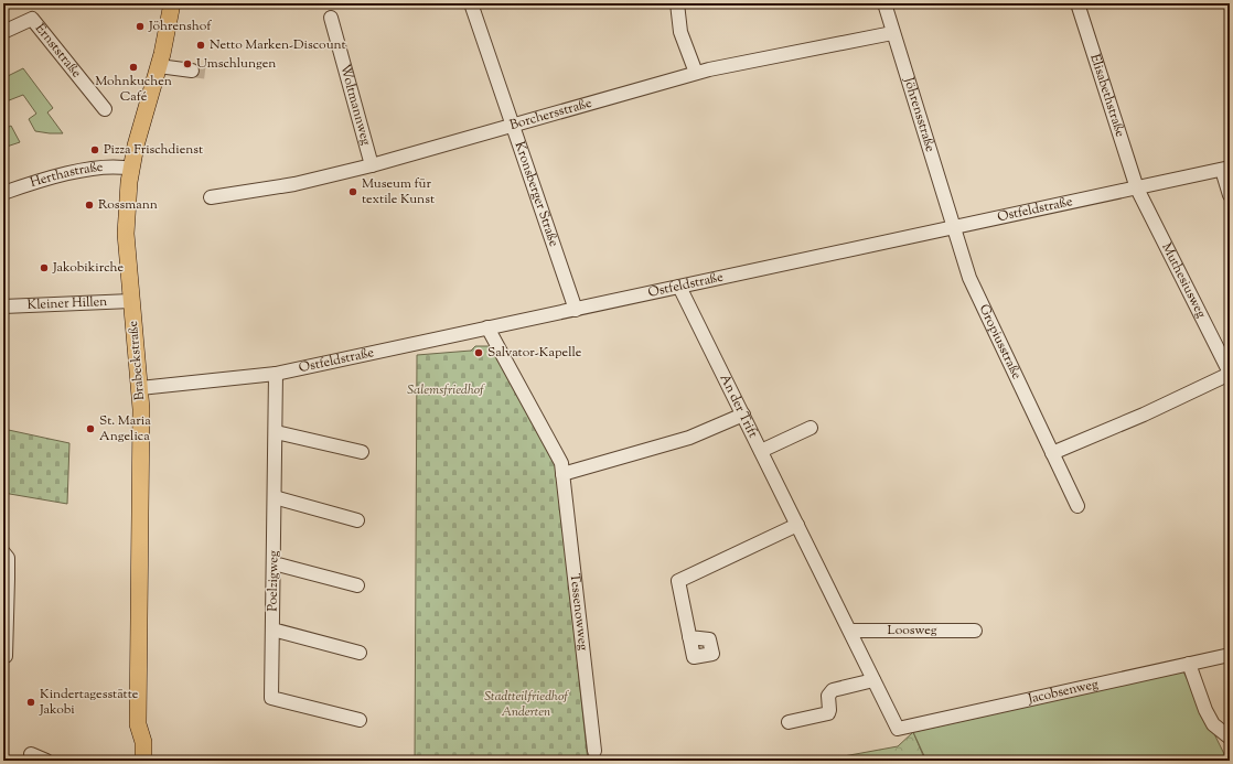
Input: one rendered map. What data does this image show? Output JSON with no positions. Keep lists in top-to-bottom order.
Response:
{
  "streets": {
    "main road": ["Brabeckstraße"],
    "street": [
      "Ernststraße",
      "Elisabethstraße",
      "Woltmannweg",
      "Borchersstraße",
      "Jöhrensstraße",
      "Herthastraße",
      "Kronsberger Straße",
      "Ostfeldstraße",
      "Muthesiusweg",
      "Kleiner Hillen",
      "Gropiusstraße",
      "An der Trift",
      "Poelzigweg",
      "Tessenowweg",
      "Loosweg",
      "Jacobsenweg"
    ]
  },
  "crossings": [
    ["Elisabethstraße", "Ostfeldstraße"],
    ["Elisabethstraße", "Muthesiusweg"],
    ["Woltmannweg", "Borchersstraße"],
    ["Borchersstraße", "Jöhrensstraße"],
    ["Borchersstraße", "Kronsberger Straße"],
    ["Jöhrensstraße", "Ostfeldstraße"],
    ["Jöhrensstraße", "Gropiusstraße"],
    ["Herthastraße", "Brabeckstraße"],
    ["Kronsberger Straße", "Ostfeldstraße"],
    ["Ostfeldstraße", "Muthesiusweg"],
    ["Ostfeldstraße", "Gropiusstraße"],
    ["Ostfeldstraße", "Brabeckstraße"],
    ["Ostfeldstraße", "An der Trift"],
    ["Ostfeldstraße", "Poelzigweg"],
    ["Ostfeldstraße", "Tessenowweg"],
    ["Kleiner Hillen", "Brabeckstraße"],
    ["An der Trift", "Loosweg"],
    ["An der Trift", "Jacobsenweg"]
  ],
  "parks": ["Salemsfriedhof", "Stadtteilfriedhof Anderten"],
  "places": [
    "Jöhrenshof",
    "Netto Marken-Discount",
    "Umschlungen",
    "Mohnkuchen Café",
    "Pizza Frischdienst",
    "Museum für textile Kunst",
    "Rossmann",
    "Jakobikirche",
    "Salvator-Kapelle",
    "St. Maria Angelica",
    "Kindertagesstätte Jakobi"
  ]
}
